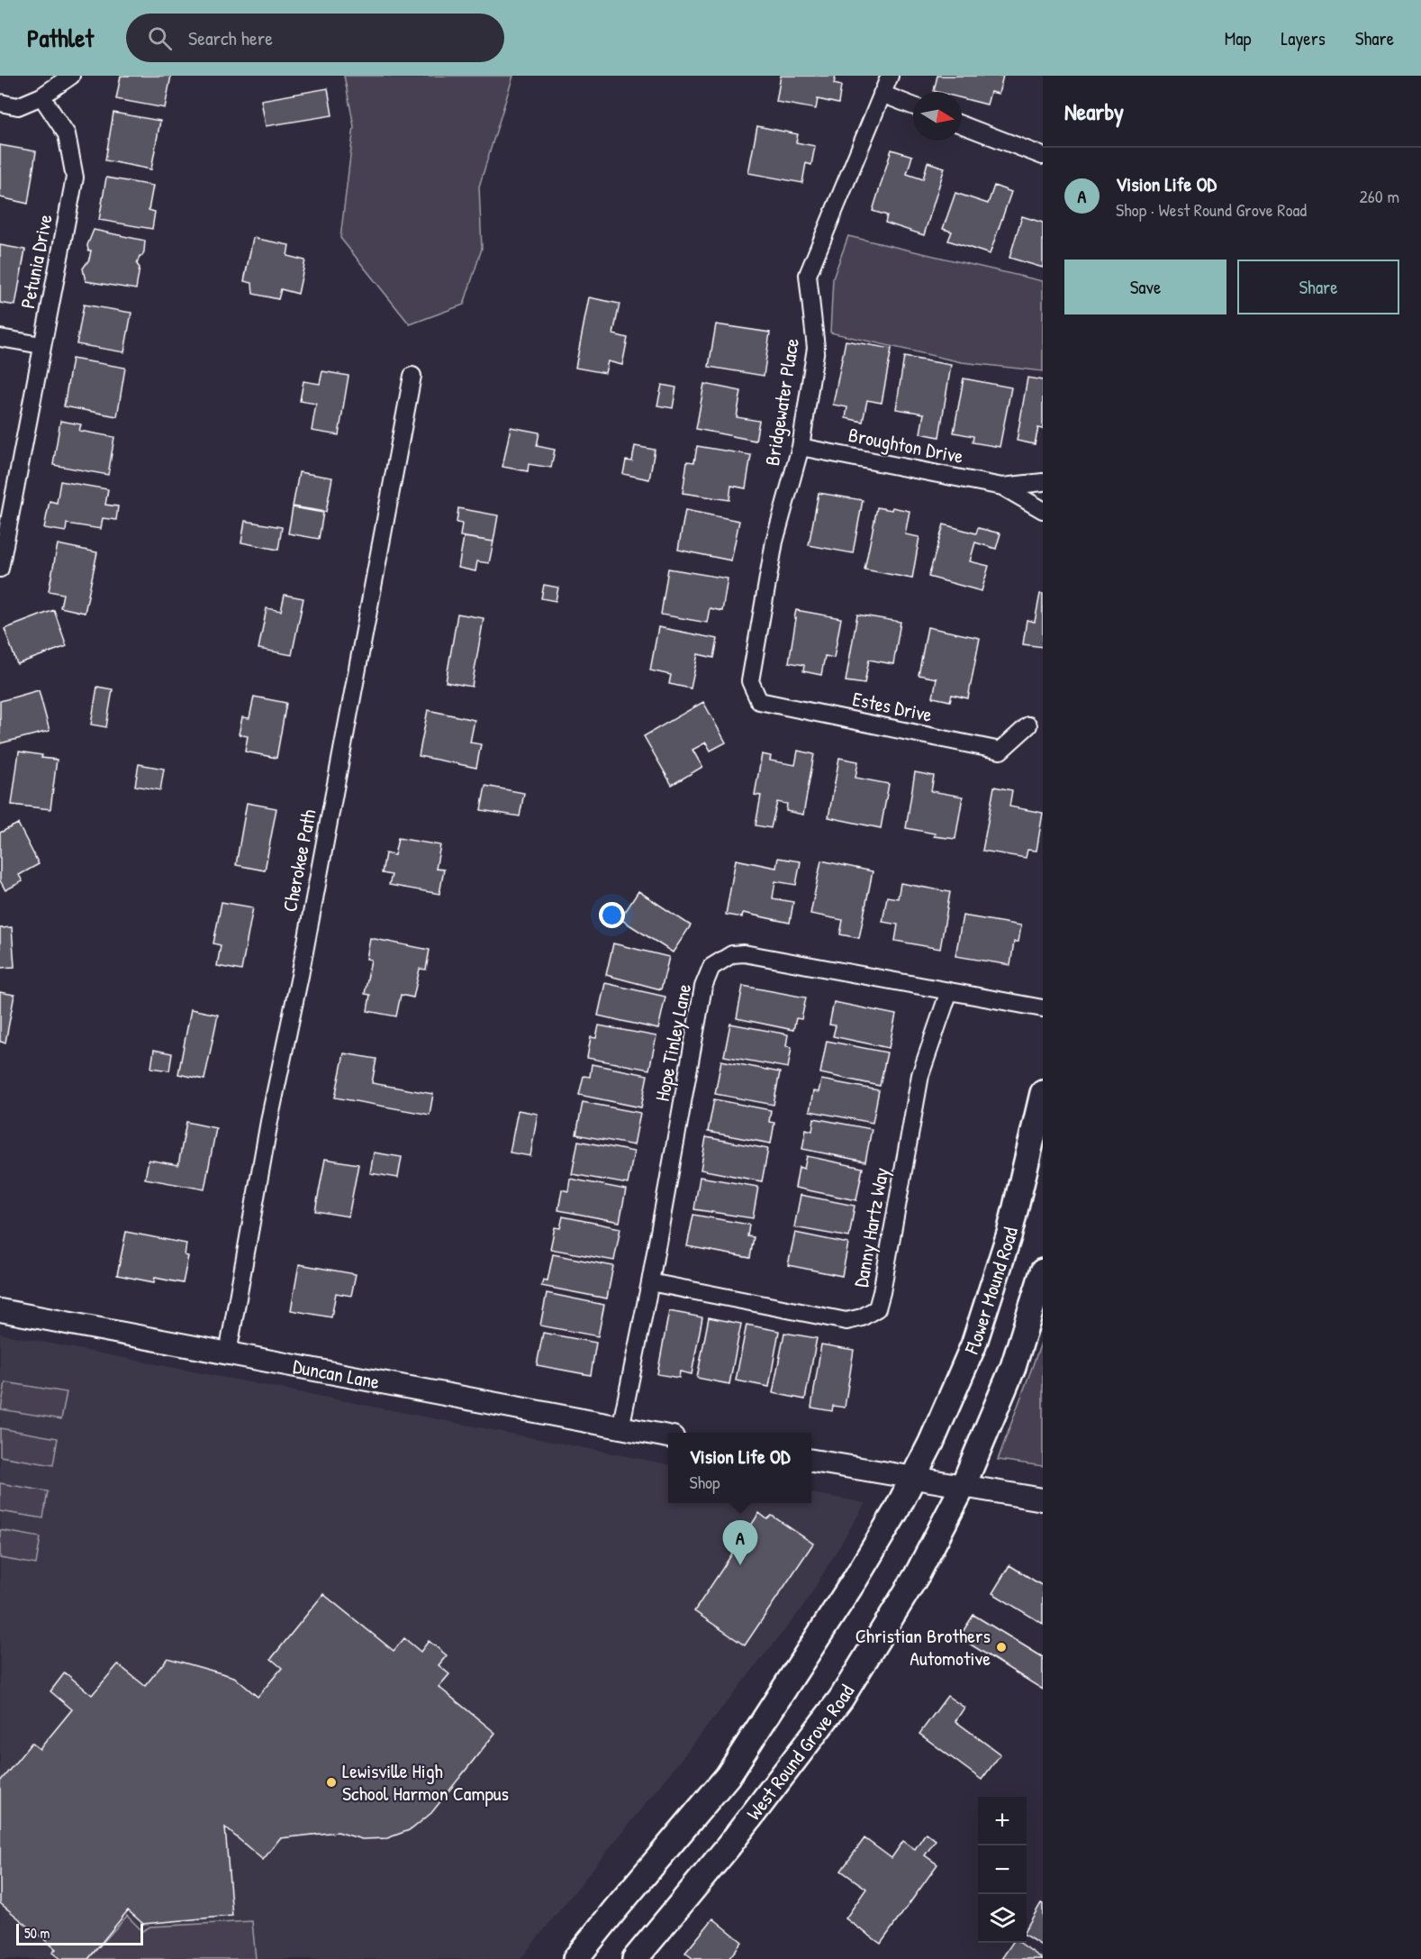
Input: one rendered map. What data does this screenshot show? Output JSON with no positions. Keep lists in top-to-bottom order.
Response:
{
  "streets": {
    "main road": ["Flower Mound Road", "West Round Grove Road"],
    "street": [
      "Petunia Drive",
      "Bridgewater Place",
      "Broughton Drive",
      "Estes Drive",
      "Cherokee Path",
      "Hope Tinley Lane",
      "Danny Hartz Way",
      "Duncan Lane"
    ]
  },
  "crossings": [
    ["Bridgewater Place", "Broughton Drive"],
    ["Bridgewater Place", "Estes Drive"],
    ["Cherokee Path", "Duncan Lane"],
    ["Hope Tinley Lane", "Danny Hartz Way"],
    ["Hope Tinley Lane", "Duncan Lane"],
    ["Flower Mound Road", "West Round Grove Road"]
  ],
  "places": ["Christian Brothers Automotive", "Lewisville High School Harmon Campus"],
  "scale_bar": "50 m",
  "north": "right",
  "page": {
    "header": "Pathlet",
    "search": "Search here",
    "nav": ["Map", "Layers", "Share"],
    "heading": "Nearby",
    "list": [
      {
        "mark": "A",
        "name": "Vision Life OD",
        "note": "Shop · West Round Grove Road",
        "value": "260 m"
      }
    ],
    "buttons": ["Save", "Share"],
    "popup": ["Vision Life OD", "Shop"],
    "pins": "A",
    "map_buttons": ["+", "−"],
    "scale": "50 m"
  }
}
